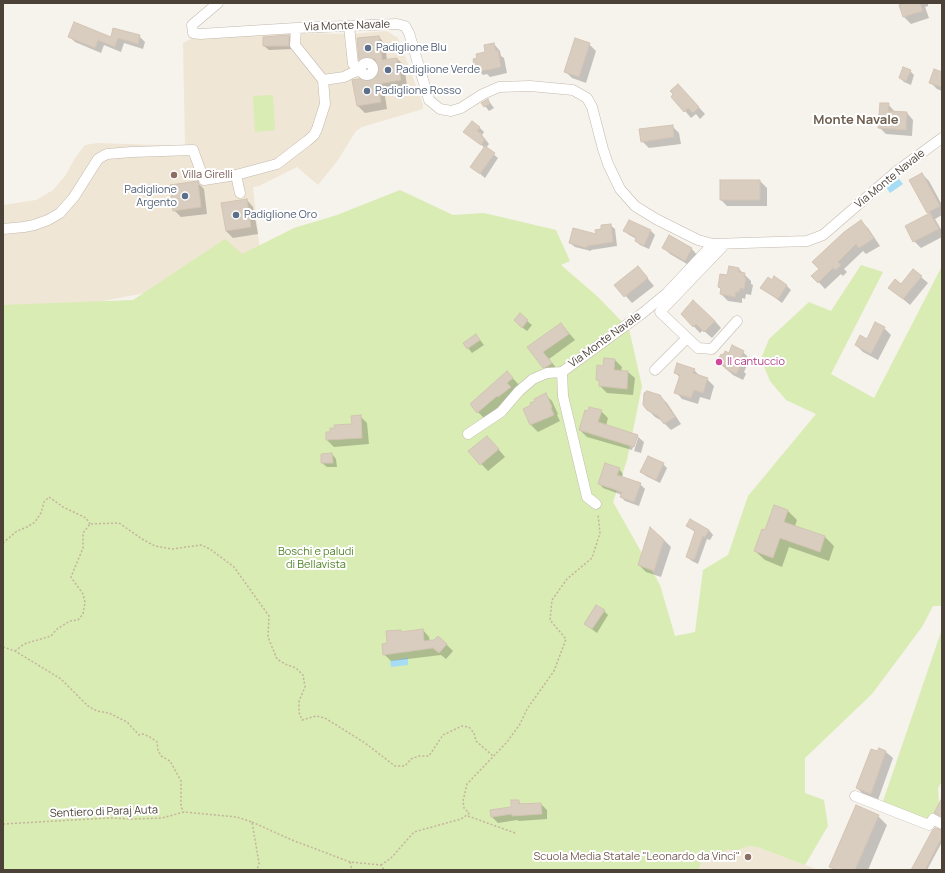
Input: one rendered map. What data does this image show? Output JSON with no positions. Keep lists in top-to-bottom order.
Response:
{
  "streets": {
    "street": ["Via Monte Navale"],
    "path": ["Sentiero di Paraj Auta"]
  },
  "districts": ["Monte Navale"],
  "parks": ["Boschi e paludi di Bellavista"],
  "places": [
    "Padiglione Blu",
    "Padiglione Verde",
    "Padiglione Rosso",
    "Villa Girelli",
    "Padiglione Argento",
    "Padiglione Oro",
    "Il cantuccio",
    "Scuola Media Statale \"Leonardo da Vinci\""
  ]
}
